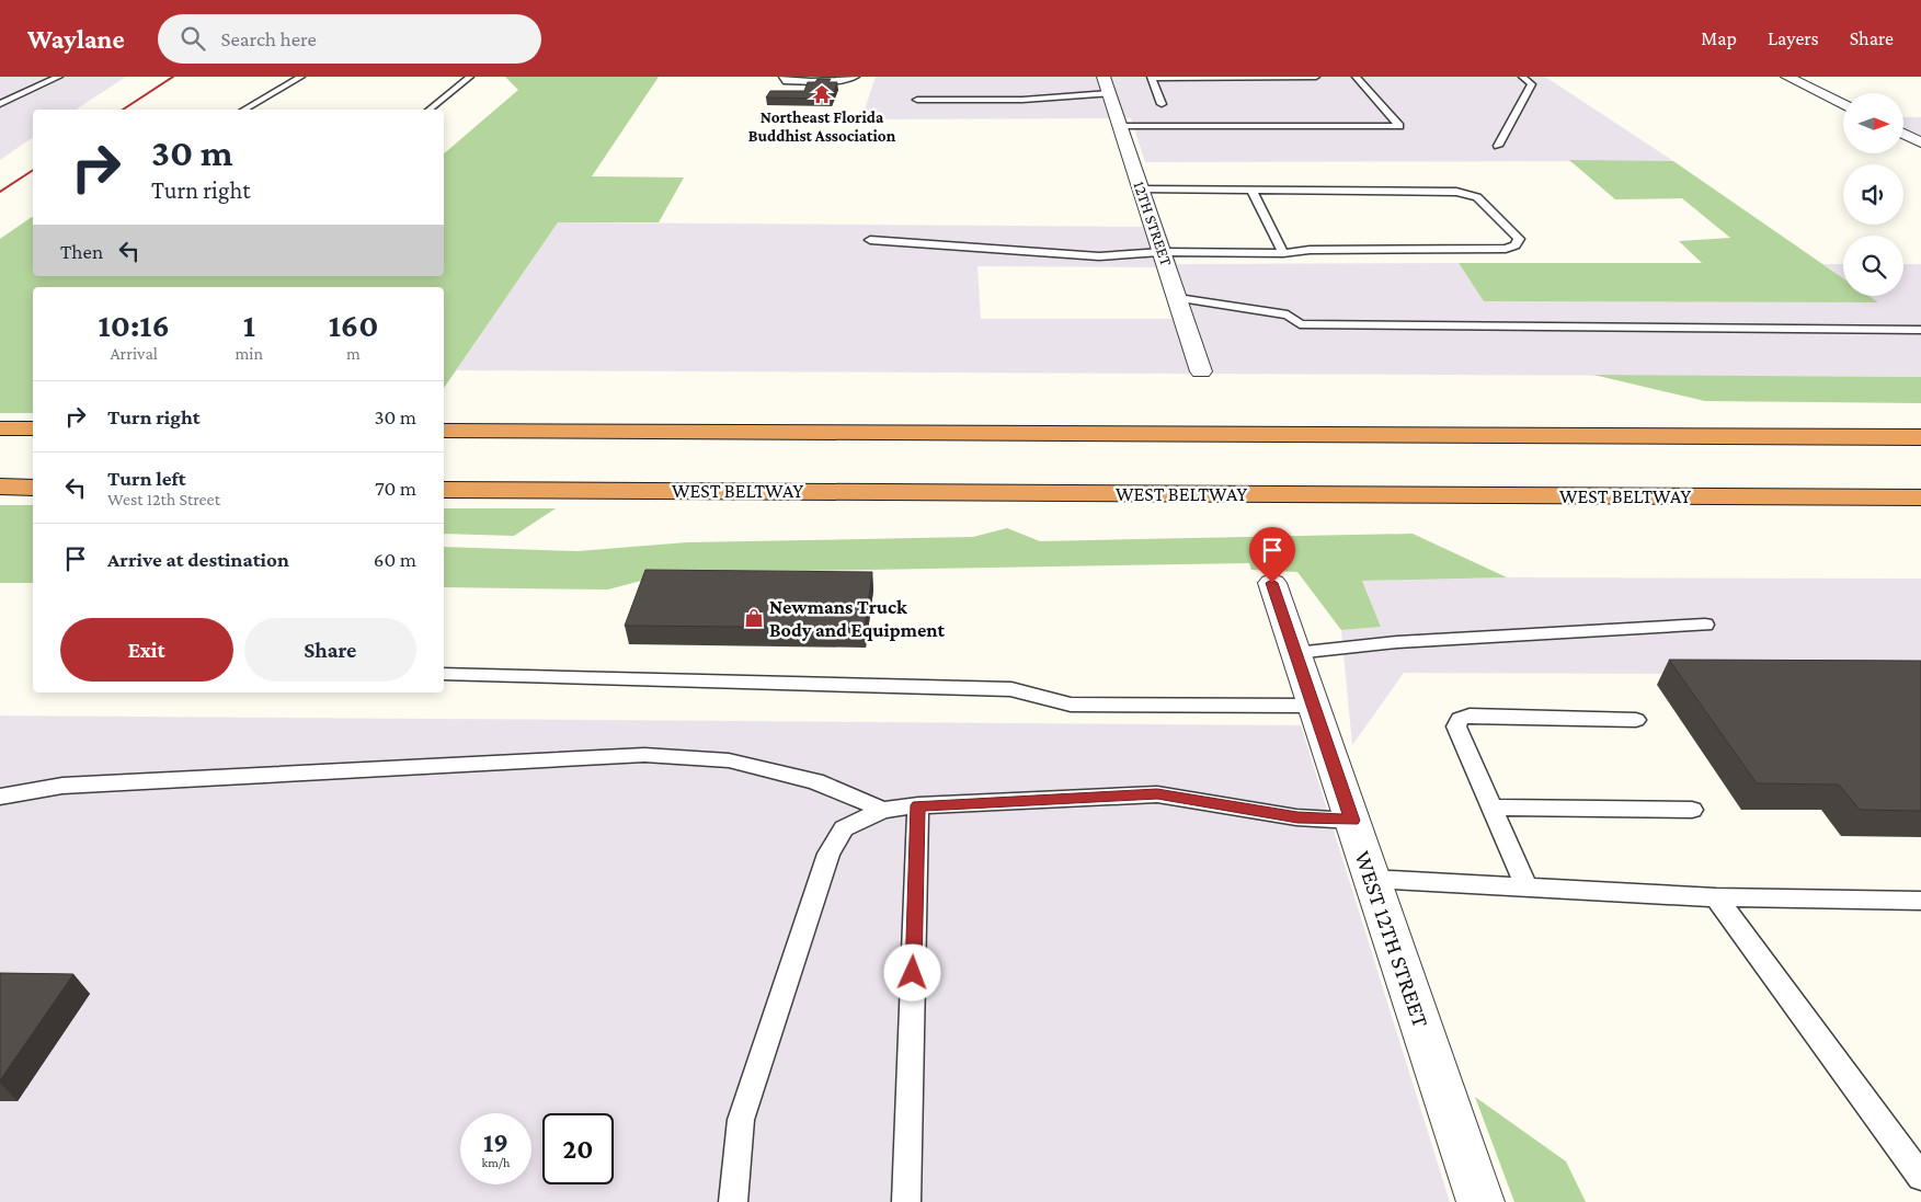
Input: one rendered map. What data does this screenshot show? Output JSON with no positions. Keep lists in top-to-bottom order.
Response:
{
  "streets": {
    "highway": ["WEST BELTWAY"],
    "street": ["12TH STREET", "WEST 12TH STREET"]
  },
  "places": {
    "temple": ["Northeast Florida Buddhist Association"],
    "shop": ["Newmans Truck Body and Equipment"]
  },
  "north": "right",
  "page": {
    "header": "Waylane",
    "search": "Search here",
    "nav": ["Map", "Layers", "Share"],
    "turn": ["30 m", "Turn right"],
    "then": "Then",
    "eta": [
      "10:16",
      "Arrival",
      "1",
      "min",
      "160",
      "m"
    ],
    "list": [
      {
        "name": "Turn right",
        "value": "30 m"
      },
      {
        "name": "Turn left",
        "note": "West 12th Street",
        "value": "70 m"
      },
      {
        "name": "Arrive at destination",
        "value": "60 m"
      }
    ],
    "buttons": ["Exit", "Share"],
    "speed": "19 km/h",
    "limit": "20"
  }
}
